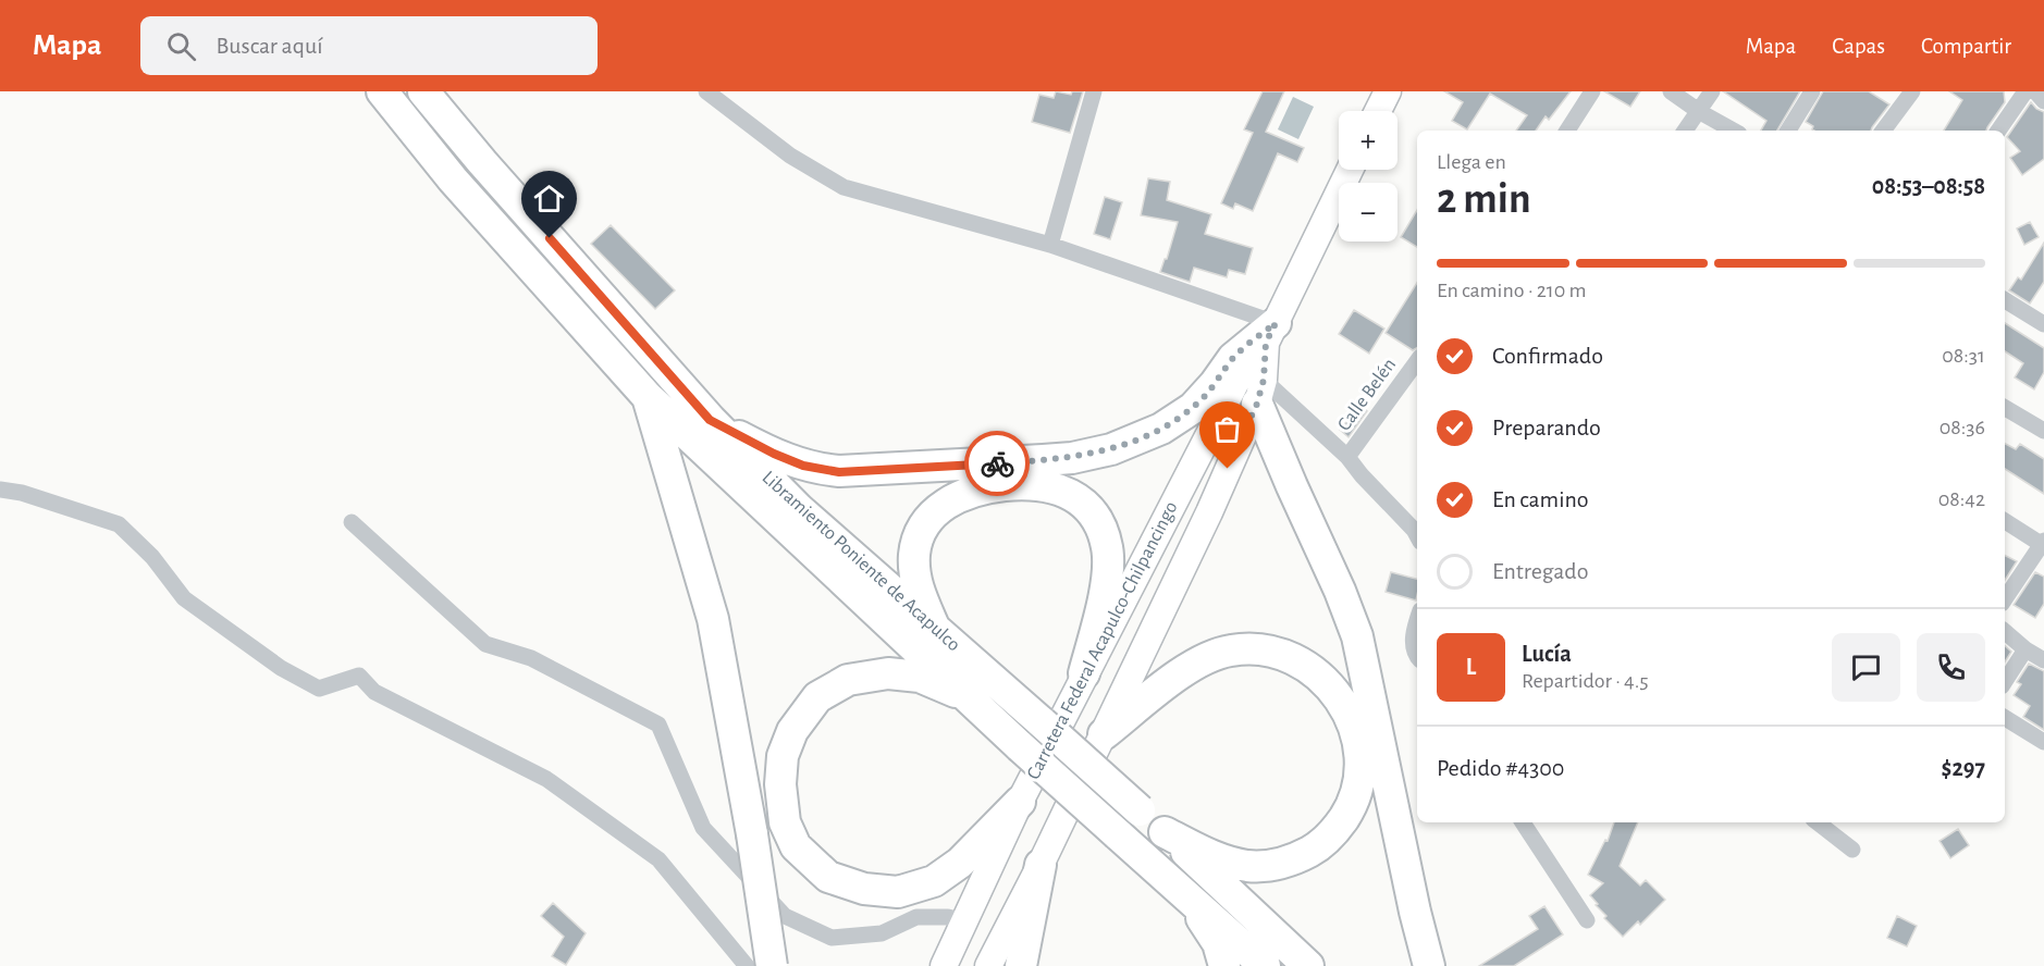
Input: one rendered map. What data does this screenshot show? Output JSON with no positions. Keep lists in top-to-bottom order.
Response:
{
  "streets": {
    "highway": ["Libramiento Poniente de Acapulco"],
    "main road": ["Carretera Federal Acapulco-Chilpancingo"],
    "street": ["Calle Belén"]
  },
  "page": {
    "header": "Mapa",
    "search": "Buscar aquí",
    "nav": ["Mapa", "Capas", "Compartir"],
    "map_buttons": ["+", "−"],
    "heading": ["2 min", "Llega en", "08:53–08:58"],
    "panel": [
      "Lucía",
      "Repartidor · 4.5",
      "Pedido #4300",
      "$297"
    ],
    "bar": "En camino · 210 m",
    "list": [
      ["Confirmado", "08:31"],
      ["Preparando", "08:36"],
      ["En camino", "08:42"],
      "Entregado"
    ],
    "round": "L"
  }
}
